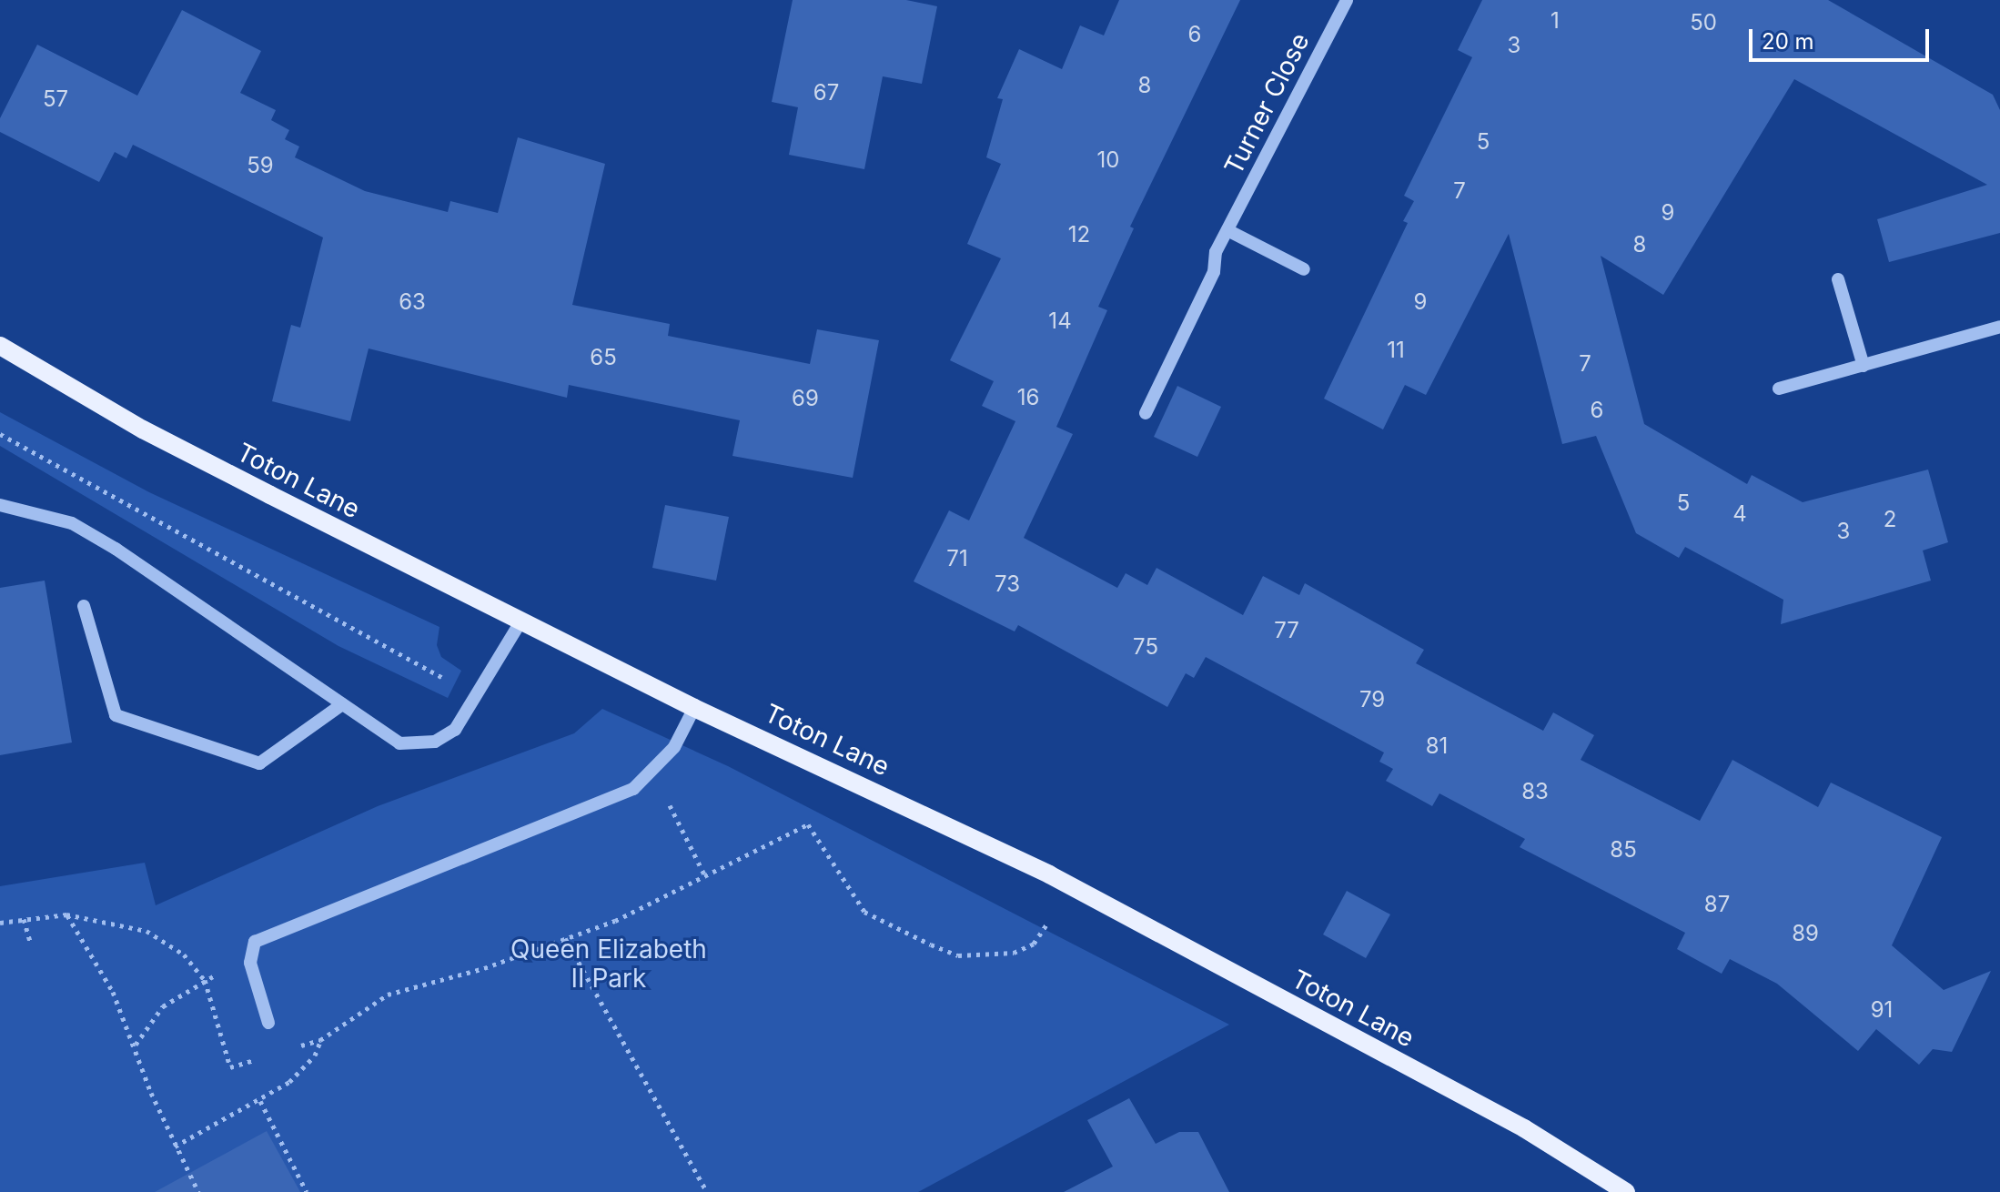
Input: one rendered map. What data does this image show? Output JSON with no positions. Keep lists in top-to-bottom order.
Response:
{
  "streets": {
    "main road": ["Toton Lane"],
    "street": ["Turner Close"]
  },
  "parks": ["Queen Elizabeth II Park"],
  "house_numbers": [
    "1",
    "50",
    "6",
    "3",
    "8",
    "67",
    "57",
    "5",
    "10",
    "59",
    "7",
    "9",
    "12",
    "8",
    "63",
    "9",
    "14",
    "11",
    "65",
    "7",
    "16",
    "69",
    "6",
    "5",
    "4",
    "2",
    "3",
    "71",
    "73",
    "77",
    "75",
    "79",
    "81",
    "83",
    "85",
    "87",
    "89",
    "91"
  ],
  "scale_bar": "20 m"
}
